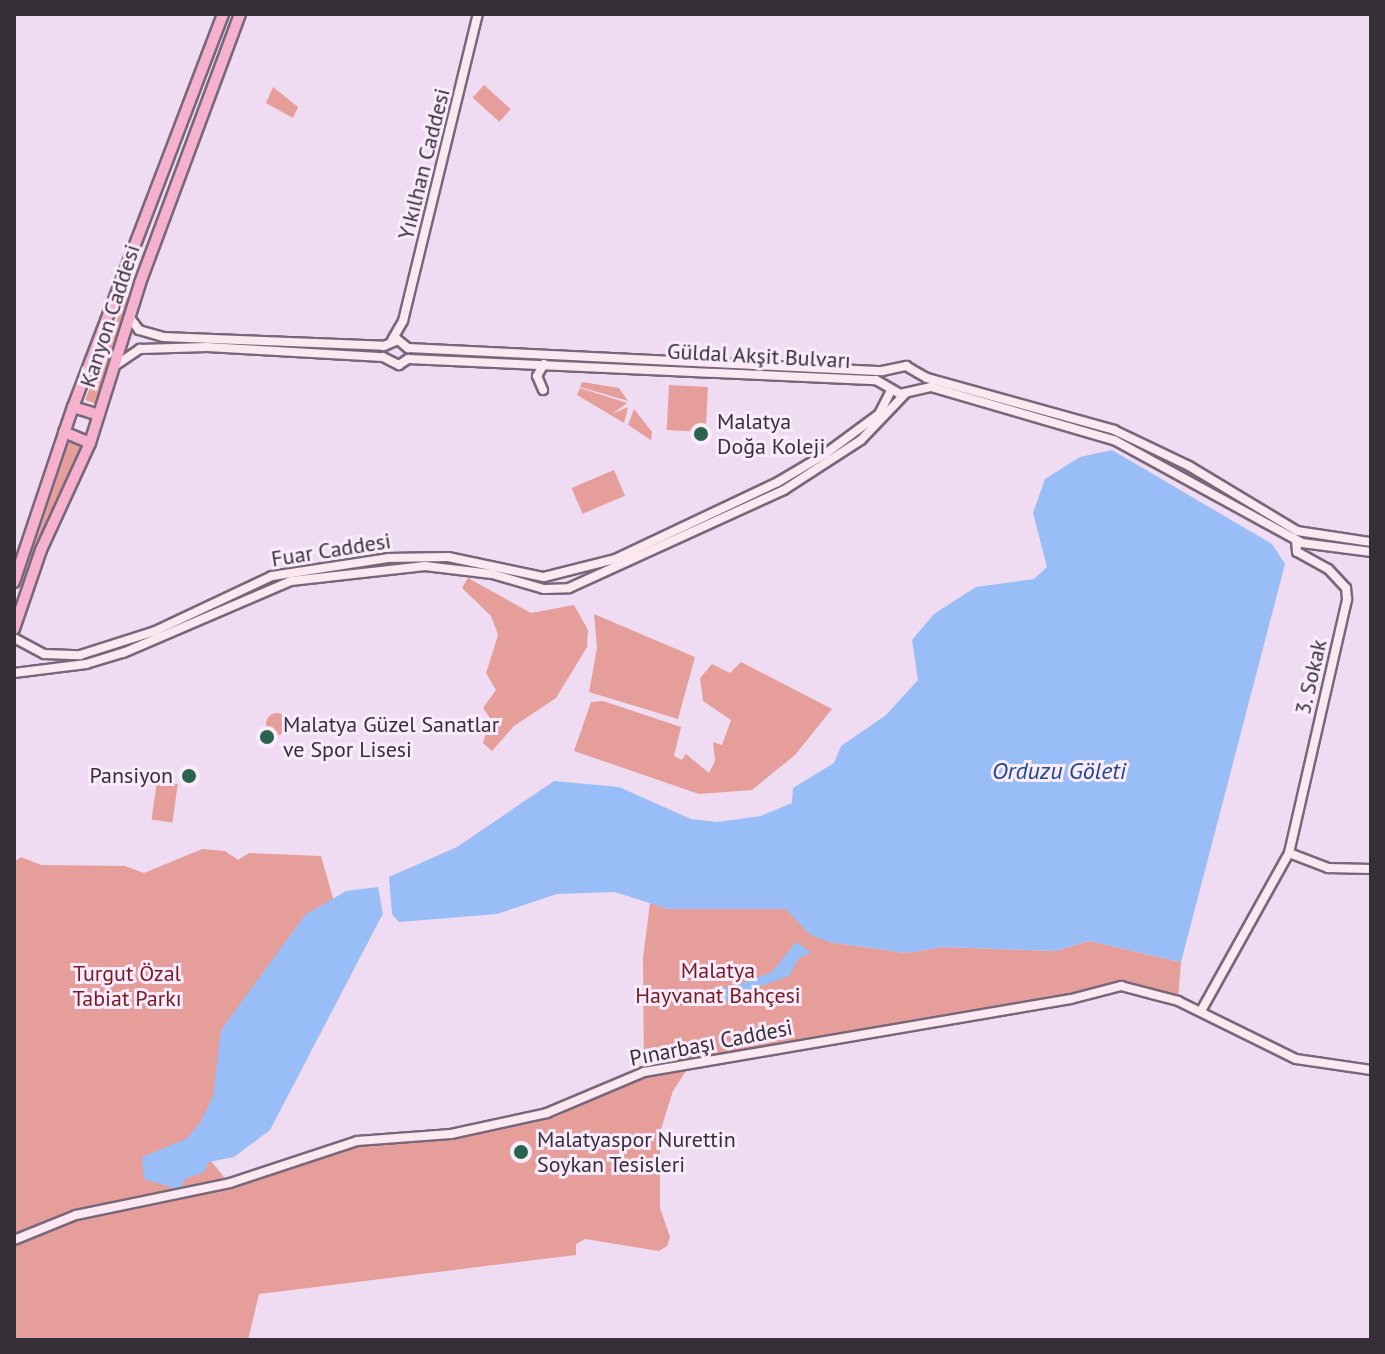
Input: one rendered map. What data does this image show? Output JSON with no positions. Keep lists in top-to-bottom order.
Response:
{
  "streets": {
    "highway": ["Kanyon Caddesi"],
    "street": [
      "Yıkılhan Caddesi",
      "Güldal Akşit Bulvarı",
      "Fuar Caddesi",
      "3. Sokak",
      "Pınarbaşı Caddesi"
    ]
  },
  "crossings": [
    ["Yıkılhan Caddesi", "Güldal Akşit Bulvarı"],
    ["Kanyon Caddesi", "Güldal Akşit Bulvarı"],
    ["Güldal Akşit Bulvarı", "Fuar Caddesi"],
    ["Güldal Akşit Bulvarı", "3. Sokak"],
    ["3. Sokak", "Pınarbaşı Caddesi"]
  ],
  "water": ["Orduzu Göleti"],
  "parks": ["Malatya Hayvanat Bahçesi", "Turgut Özal Tabiat Parkı"],
  "places": [
    "Malatya Doğa Koleji",
    "Malatya Güzel Sanatlar ve Spor Lisesi",
    "Pansiyon",
    "Malatyaspor Nurettin Soykan Tesisleri"
  ]
}
